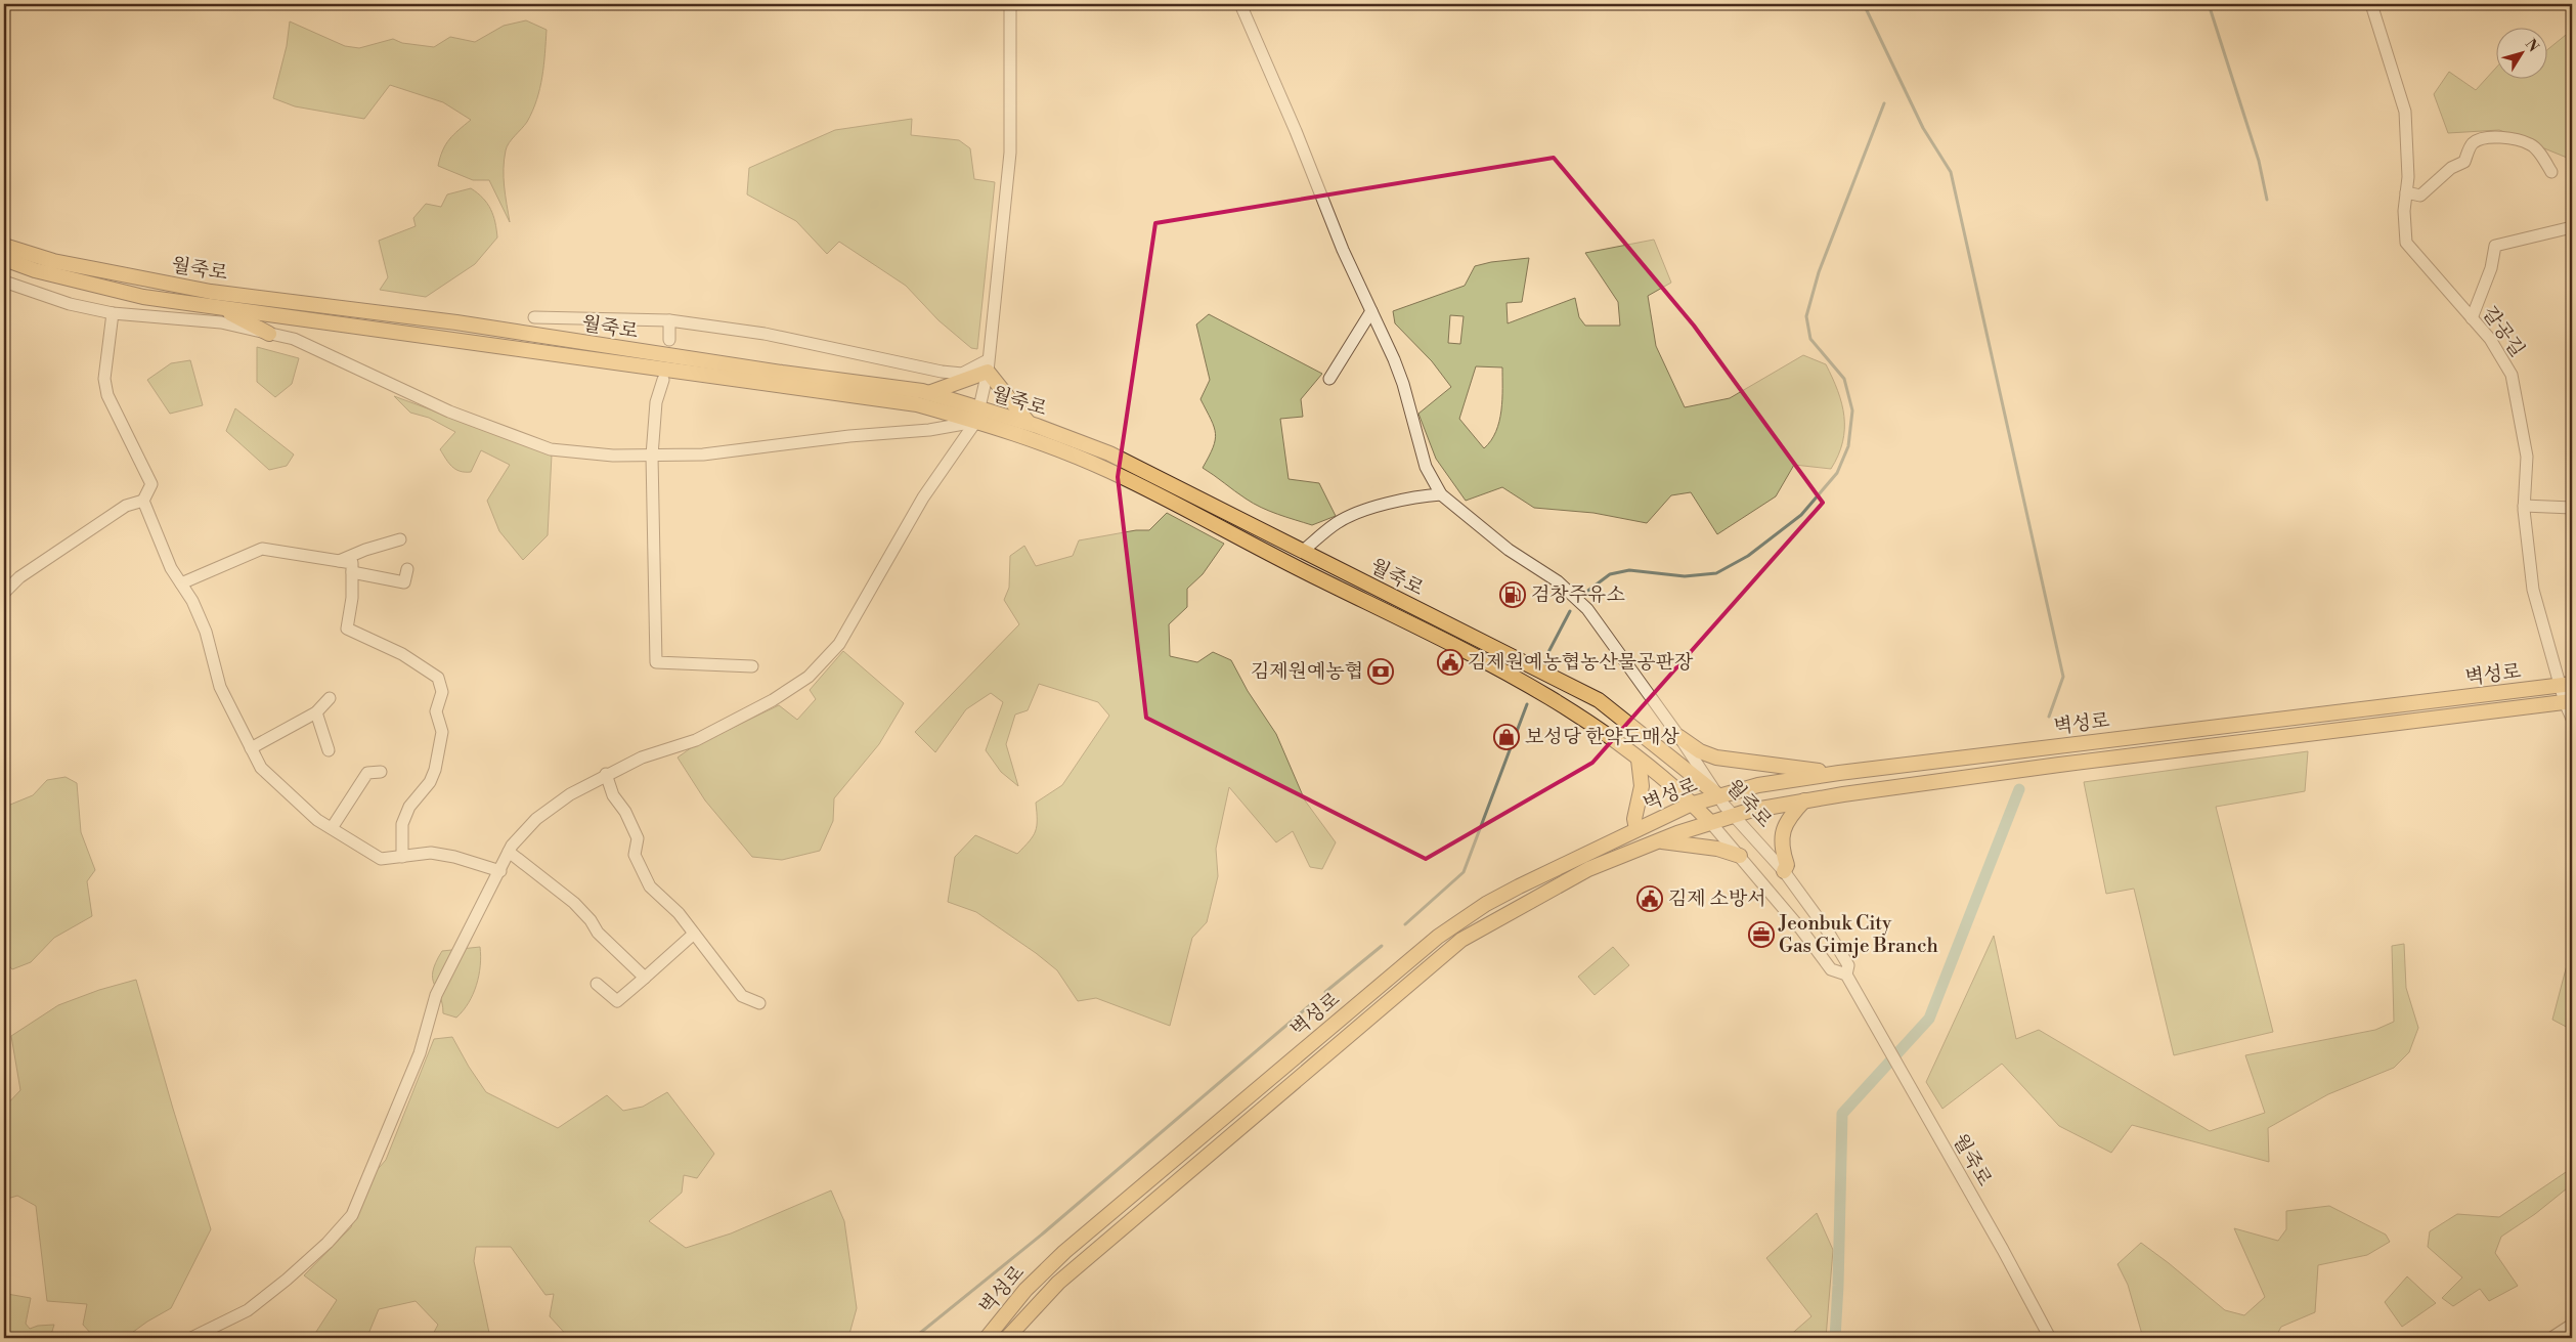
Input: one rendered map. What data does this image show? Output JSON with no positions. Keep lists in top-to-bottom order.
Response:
{
  "streets": {
    "main road": ["월죽로", "벽성로"],
    "street": ["갈공길"]
  },
  "crossings": [
    ["월죽로", "벽성로"],
    ["갈공길", "벽성로"]
  ],
  "places": {
    "fuel station": ["검창주유소"],
    "public building": ["김제원예농협농산물공판장", "김제 소방서"],
    "bank": ["김제원예농협"],
    "shop": ["보성당 한약도매상"],
    "office": ["Jeonbuk City Gas Gimje Branch"]
  },
  "north": "top right"
}
